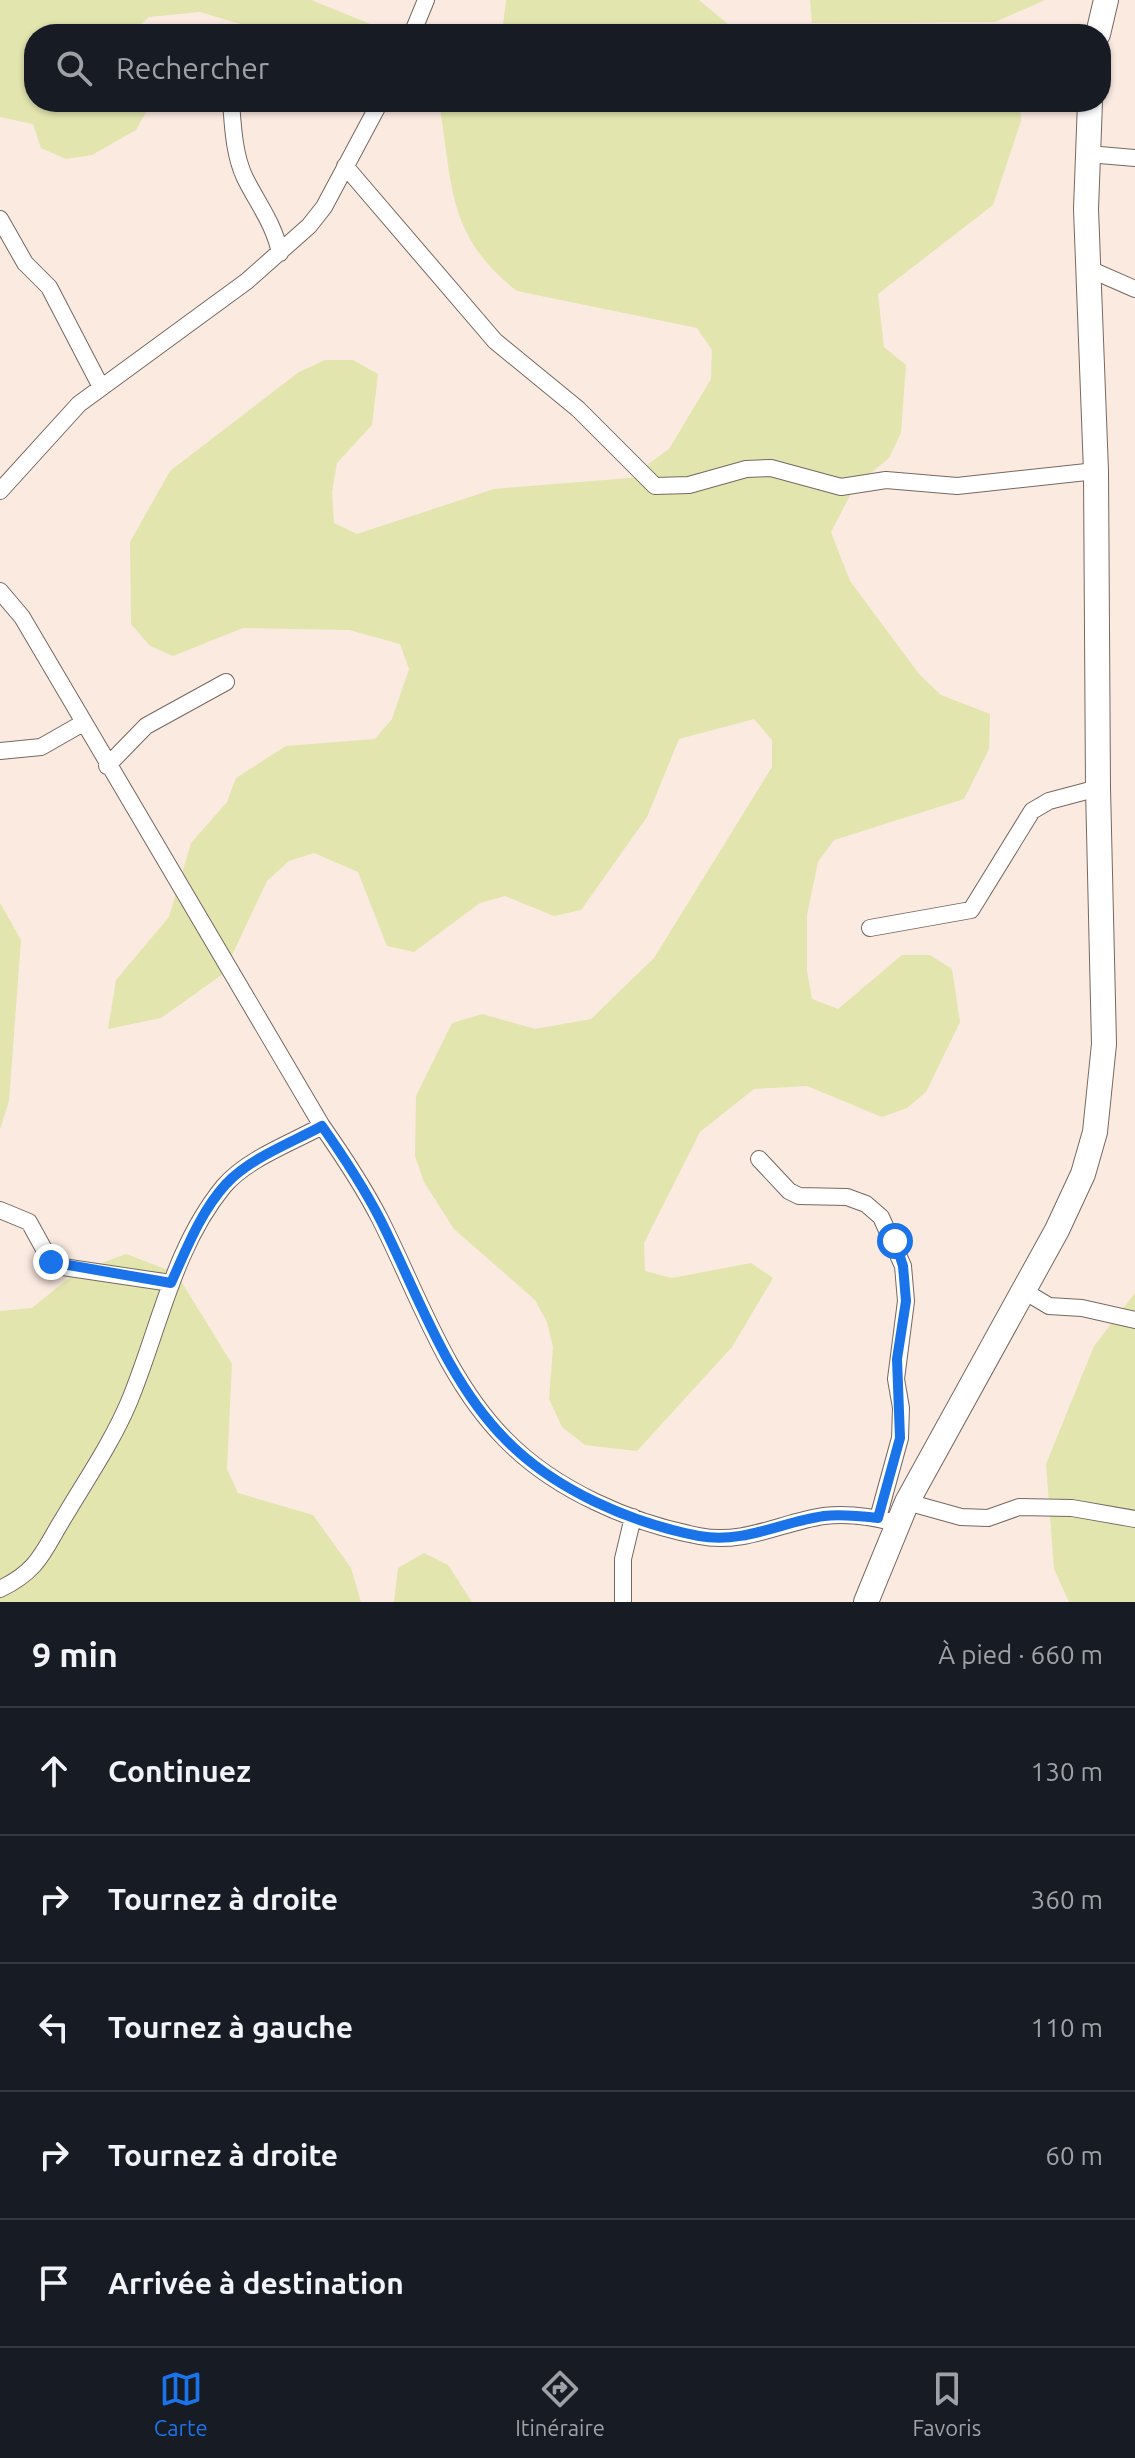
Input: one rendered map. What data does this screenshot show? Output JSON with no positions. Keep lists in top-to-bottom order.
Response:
{
  "page": {
    "search": "Rechercher",
    "heading": ["9 min", "À pied · 660 m"],
    "list": [
      ["Continuez", "130 m"],
      ["Tournez à droite", "360 m"],
      ["Tournez à gauche", "110 m"],
      ["Tournez à droite", "60 m"],
      "Arrivée à destination"
    ],
    "nav": ["Carte", "Itinéraire", "Favoris"]
  }
}
